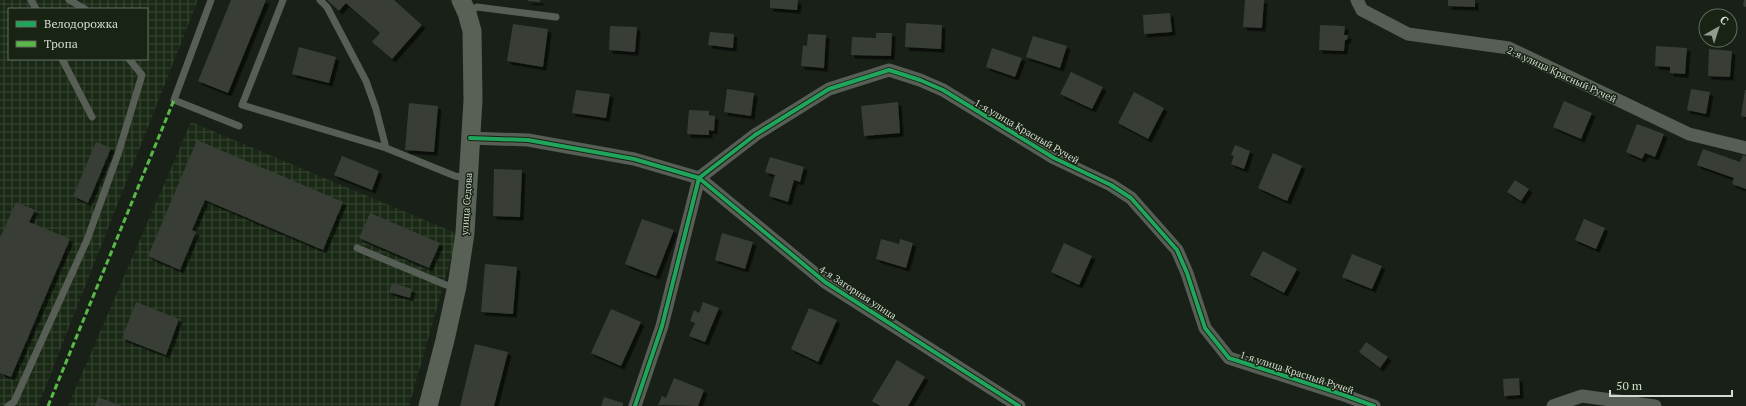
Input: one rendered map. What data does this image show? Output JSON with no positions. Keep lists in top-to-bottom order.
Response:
{
  "streets": {
    "street": [
      "2-я улица Красный Ручей",
      "1-я улица Красный Ручей",
      "улица Седова",
      "4-я Загорная улица"
    ]
  },
  "crossings": [
    ["1-я улица Красный Ручей", "4-я Загорная улица"],
    ["улица Седова", "4-я Загорная улица"]
  ],
  "legend": ["Велодорожка", "Тропа"],
  "scale_bar": "50 m",
  "north": "top right"
}
